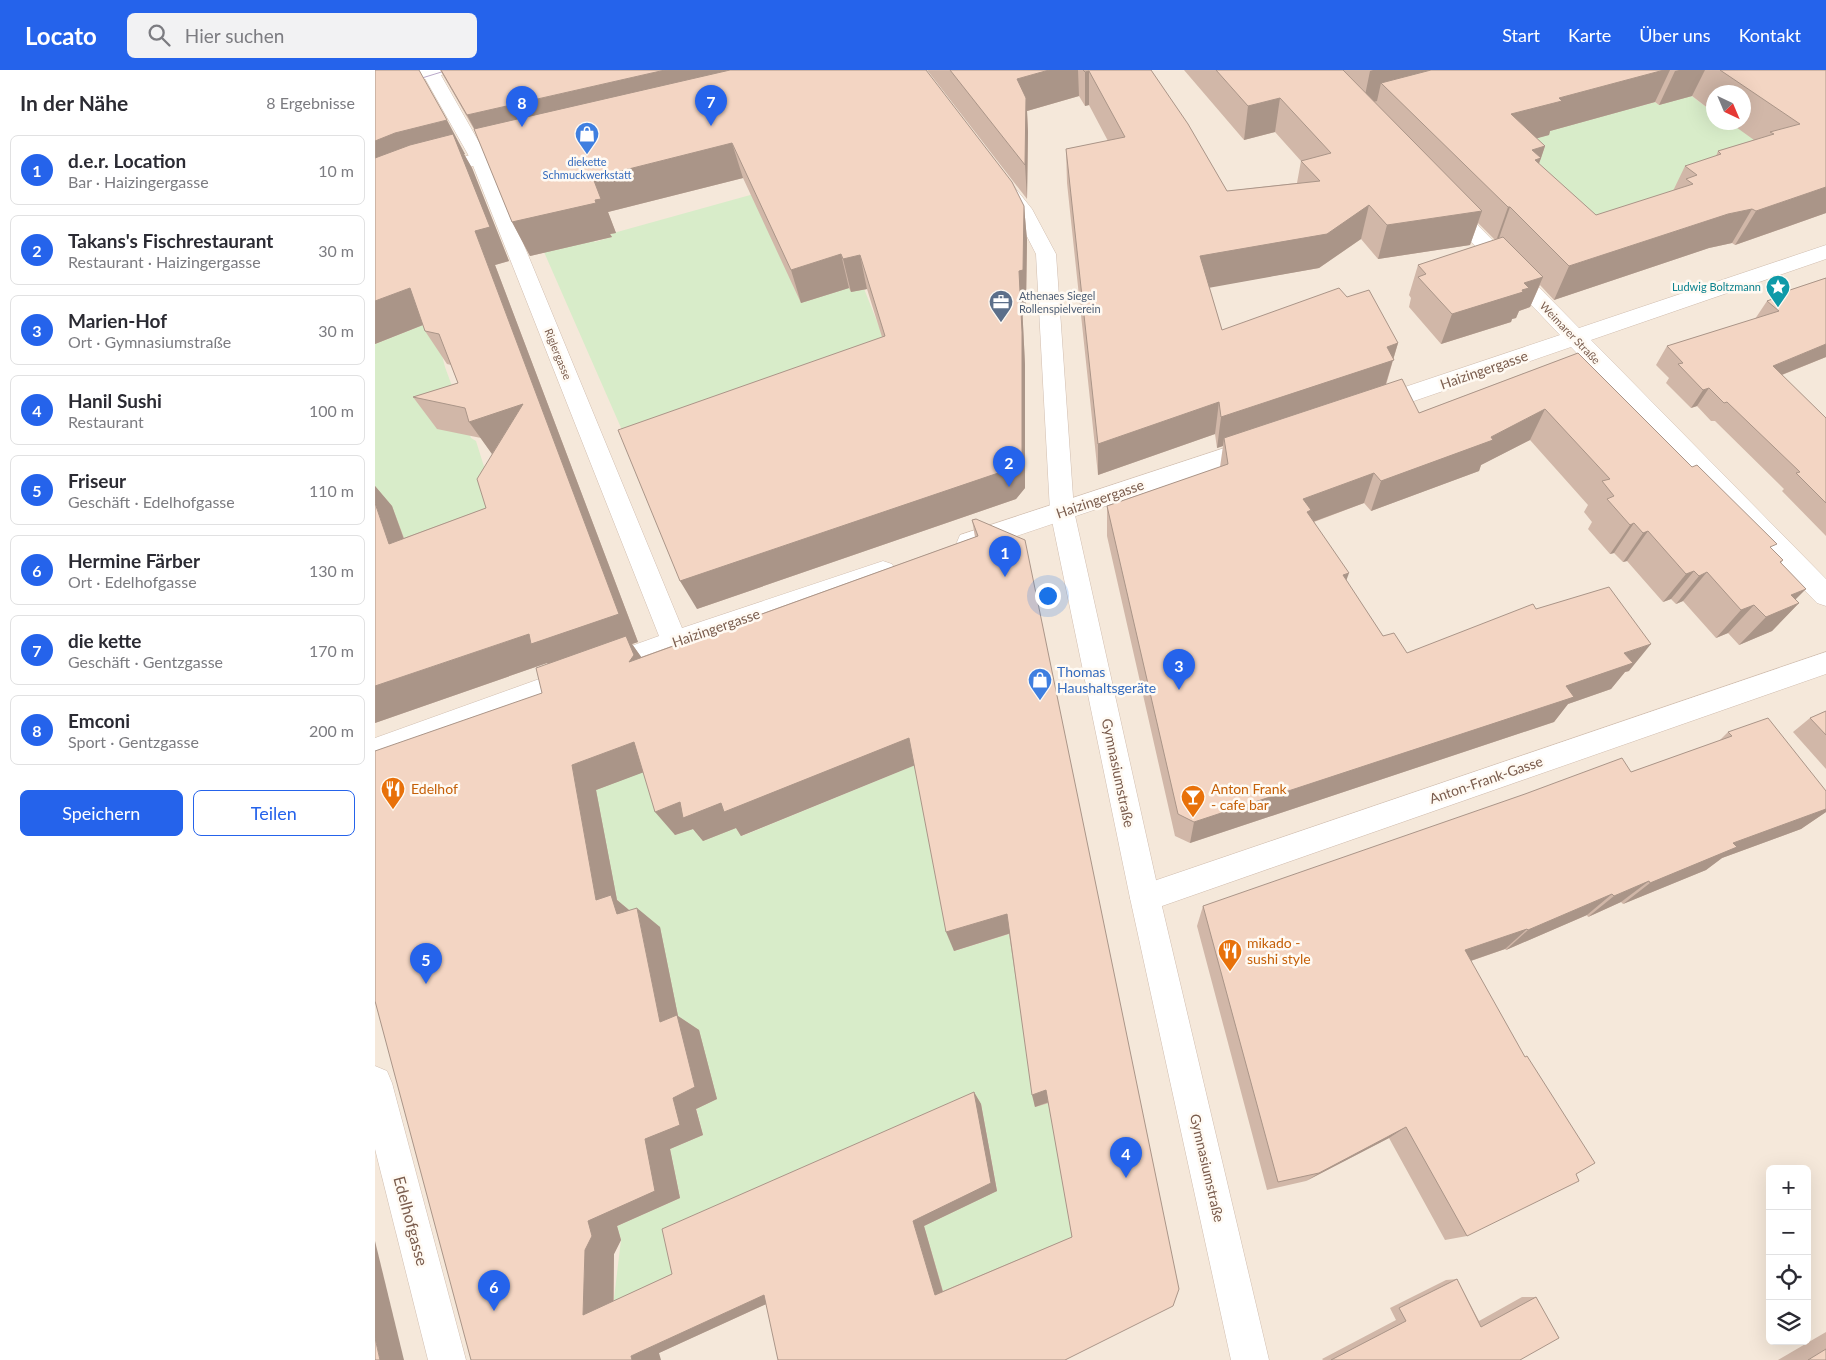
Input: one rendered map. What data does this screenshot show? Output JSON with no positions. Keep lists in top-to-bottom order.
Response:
{
  "streets": {
    "street": [
      "Weimarer Straße",
      "Riglergasse",
      "Haizingergasse",
      "Gymnasiumstraße",
      "Anton-Frank-Gasse",
      "Edelhofgasse"
    ]
  },
  "crossings": [
    ["Weimarer Straße", "Haizingergasse"],
    ["Riglergasse", "Haizingergasse"],
    ["Haizingergasse", "Gymnasiumstraße"],
    ["Gymnasiumstraße", "Anton-Frank-Gasse"]
  ],
  "places": {
    "shop": ["diekette Schmuckwerkstatt", "Thomas Haushaltsgeräte"],
    "place": ["Ludwig Boltzmann"],
    "office": ["Athenaes Siegel Rollenspielverein"],
    "restaurant": ["Edelhof", "mikado - sushi style"],
    "bar": ["Anton Frank - cafe bar"]
  },
  "north": "bottom right",
  "page": {
    "header": "Locato",
    "search": "Hier suchen",
    "nav": [
      "Start",
      "Karte",
      "Über uns",
      "Kontakt"
    ],
    "heading": ["In der Nähe", "8 Ergebnisse"],
    "pins": [
      "7",
      "8",
      "2",
      "1",
      "3",
      "5",
      "4",
      "6"
    ],
    "list": [
      {
        "mark": "1",
        "name": "d.e.r. Location",
        "note": "Bar · Haizingergasse",
        "value": "10 m"
      },
      {
        "mark": "2",
        "name": "Takans's Fischrestaurant",
        "note": "Restaurant · Haizingergasse",
        "value": "30 m"
      },
      {
        "mark": "3",
        "name": "Marien-Hof",
        "note": "Ort · Gymnasiumstraße",
        "value": "30 m"
      },
      {
        "mark": "4",
        "name": "Hanil Sushi",
        "note": "Restaurant",
        "value": "100 m"
      },
      {
        "mark": "5",
        "name": "Friseur",
        "note": "Geschäft · Edelhofgasse",
        "value": "110 m"
      },
      {
        "mark": "6",
        "name": "Hermine Färber",
        "note": "Ort · Edelhofgasse",
        "value": "130 m"
      },
      {
        "mark": "7",
        "name": "die kette",
        "note": "Geschäft · Gentzgasse",
        "value": "170 m"
      },
      {
        "mark": "8",
        "name": "Emconi",
        "note": "Sport · Gentzgasse",
        "value": "200 m"
      }
    ],
    "buttons": ["Speichern", "Teilen"],
    "map_buttons": ["+", "−"]
  }
}
